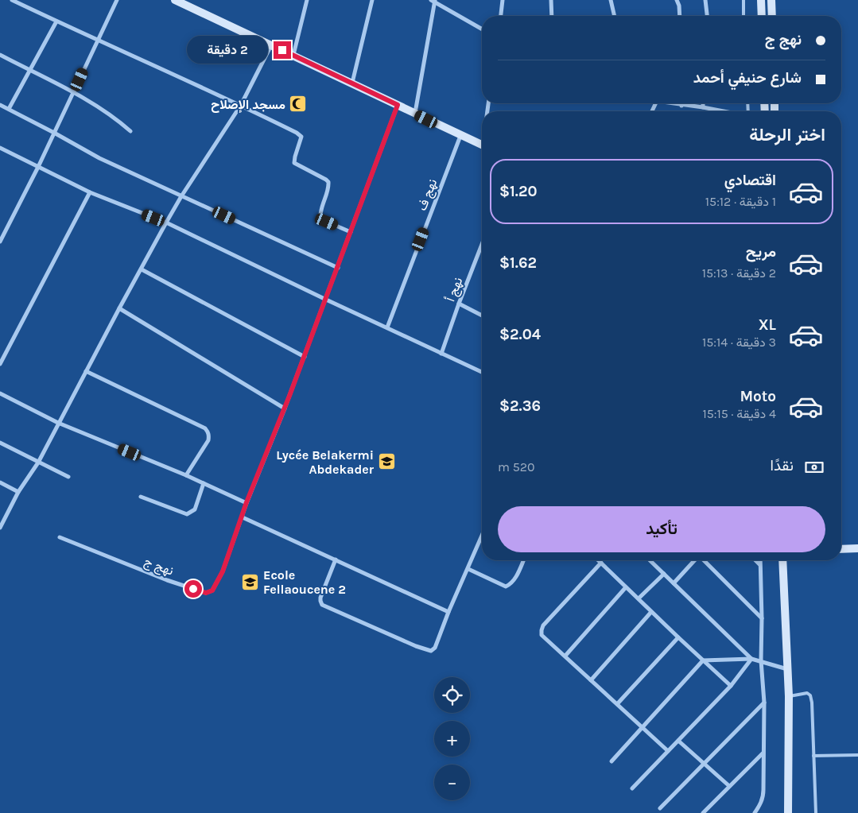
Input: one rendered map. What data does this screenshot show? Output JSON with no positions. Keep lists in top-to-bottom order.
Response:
{
  "streets": {
    "street": ["نهج ف", "نهج أ", "نهج ج"]
  },
  "places": {
    "mosque": ["مسجد اﻹصلاح"],
    "school or university": ["Lycée Belakermi Abdekader", "Ecole Fellaoucene 2"]
  },
  "page": {
    "banner": ["نهج ج", "شارع حنيفي أحمد"],
    "bubble": "2 دقيقة",
    "heading": "اختر الرحلة",
    "list": [
      {
        "name": "اقتصادي",
        "note": "1 دقيقة · 15:12",
        "value": "$1.20"
      },
      {
        "name": "مريح",
        "note": "2 دقيقة · 15:13",
        "value": "$1.62"
      },
      {
        "name": "XL",
        "note": "3 دقيقة · 15:14",
        "value": "$2.04"
      },
      {
        "name": "Moto",
        "note": "4 دقيقة · 15:15",
        "value": "$2.36"
      }
    ],
    "pay": ["نقدًا", "520 m"],
    "buttons": "تأكيد",
    "map_buttons": ["+", "−"]
  }
}
